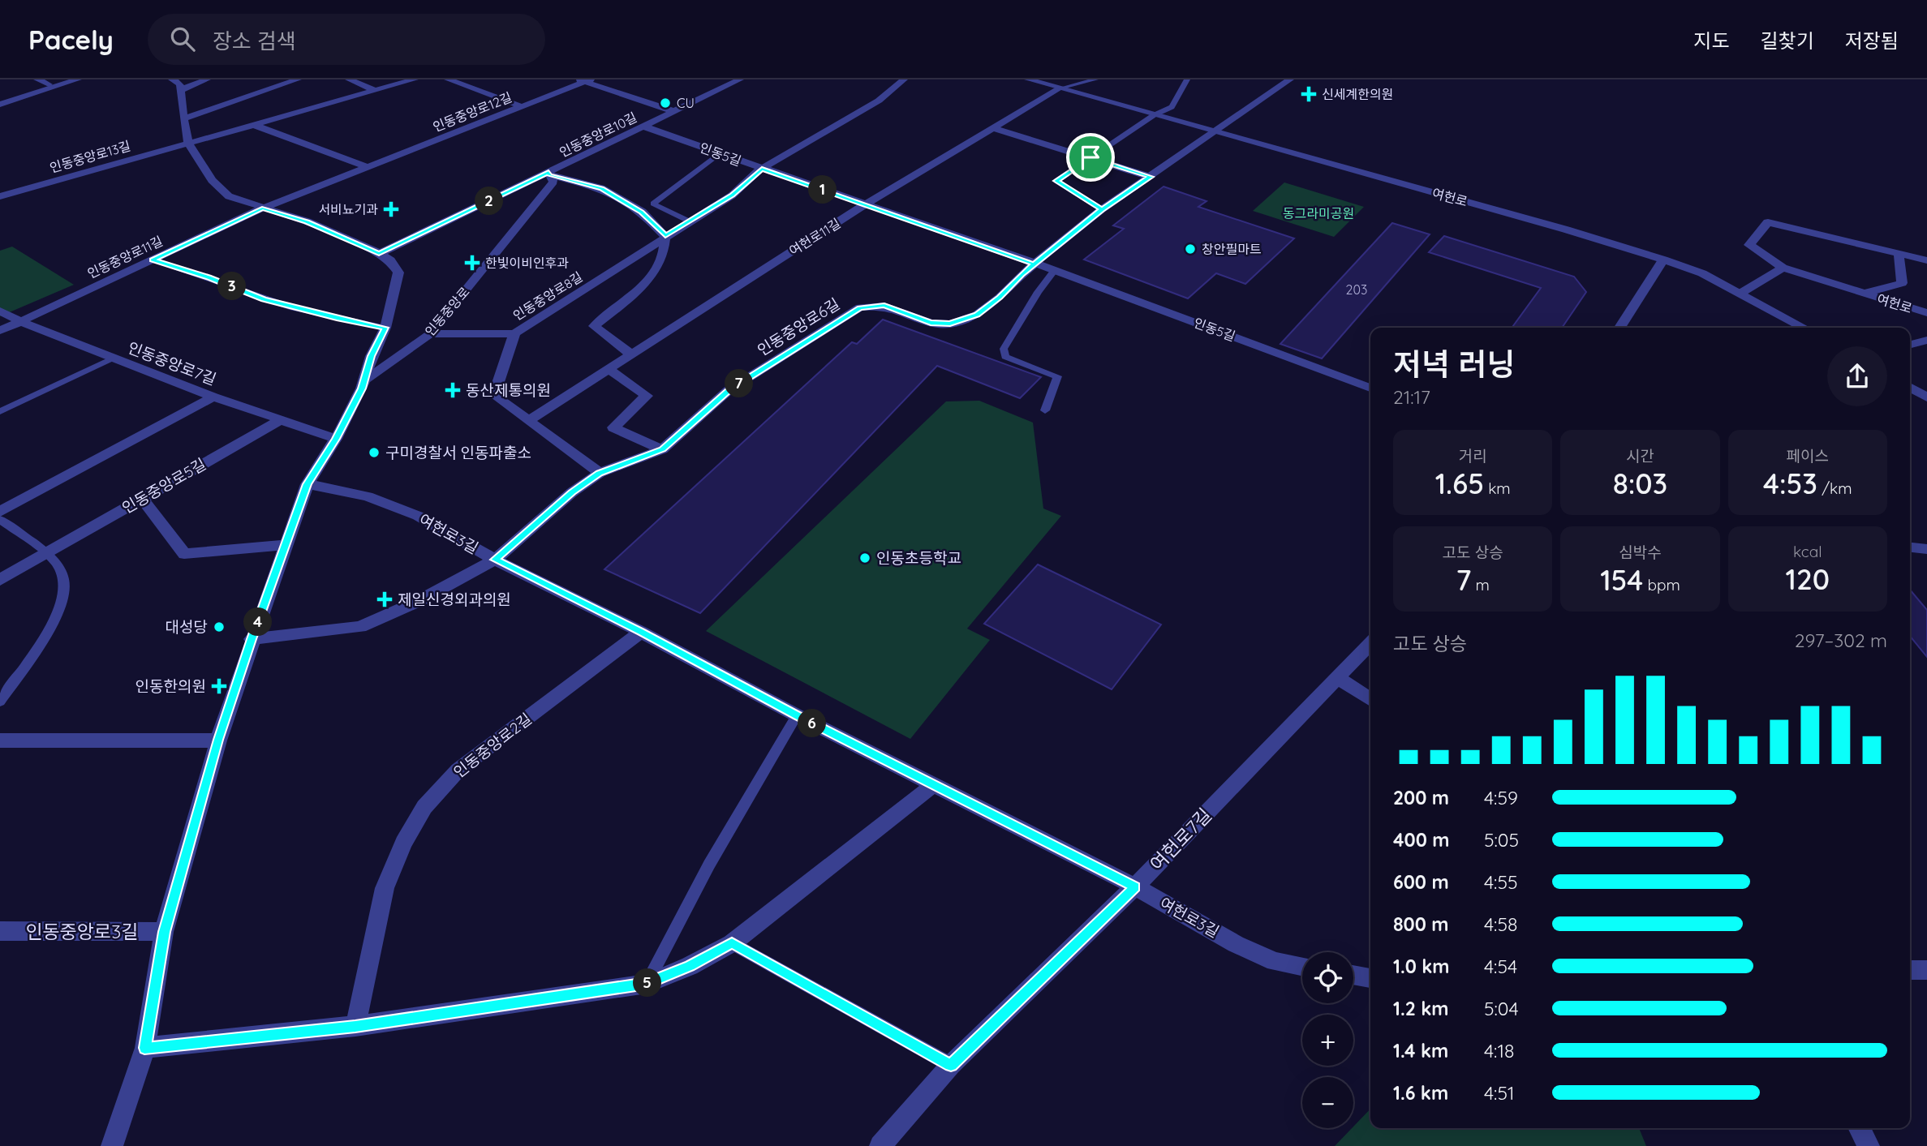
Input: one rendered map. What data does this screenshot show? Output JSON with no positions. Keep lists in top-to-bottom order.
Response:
{
  "streets": {
    "street": [
      "인동중앙로12길",
      "인동중앙로10길",
      "인동5길",
      "인동중앙로13길",
      "여헌로",
      "여헌로11길",
      "인동중앙로11길",
      "인동중앙로8길",
      "인동중앙로",
      "인동중앙로6길",
      "인동중앙로7길",
      "인동중앙로5길",
      "여헌로3길",
      "인동중앙로2길",
      "여헌로7길",
      "인동중앙로3길"
    ]
  },
  "crossings": [
    ["인동중앙로12길", "인동중앙로10길"],
    ["인동중앙로12길", "인동중앙로11길"],
    ["인동중앙로12길", "인동중앙로"],
    ["인동중앙로10길", "인동5길"],
    ["인동중앙로10길", "인동중앙로"],
    ["인동5길", "여헌로11길"],
    ["인동5길", "인동중앙로8길"],
    ["인동5길", "인동중앙로6길"],
    ["인동중앙로13길", "인동중앙로"],
    ["여헌로", "여헌로11길"],
    ["여헌로", "인동중앙로6길"],
    ["인동중앙로11길", "인동중앙로"],
    ["인동중앙로11길", "인동중앙로7길"],
    ["인동중앙로8길", "인동중앙로"],
    ["인동중앙로", "인동중앙로6길"],
    ["인동중앙로", "인동중앙로7길"],
    ["인동중앙로", "여헌로3길"],
    ["인동중앙로", "인동중앙로3길"],
    ["인동중앙로6길", "여헌로3길"],
    ["인동중앙로7길", "인동중앙로5길"],
    ["여헌로3길", "인동중앙로2길"],
    ["여헌로3길", "여헌로7길"]
  ],
  "parks": ["동그라미공원"],
  "places": {
    "health": [
      "신세계한의원",
      "서비뇨기과",
      "한빛이비인후과",
      "동산제통의원",
      "제일신경외과의원",
      "인동한의원"
    ],
    "other": [
      "CU",
      "창안필마트",
      "구미경찰서 인동파출소",
      "인동초등학교",
      "대성당"
    ]
  },
  "house_numbers": ["203"],
  "page": {
    "header": "Pacely",
    "search": "장소 검색",
    "nav": ["지도", "길찾기", "저장됨"],
    "pins": [
      "1",
      "2",
      "3",
      "7",
      "4",
      "6",
      "5"
    ],
    "heading": ["저녁 러닝", "21:17"],
    "stats": [
      ["거리", "1.65 km"],
      ["시간", "8:03"],
      ["페이스", "4:53 /km"],
      ["고도 상승", "7 m"],
      ["심박수", "154 bpm"],
      ["kcal", "120"]
    ],
    "chart": ["고도 상승", "297–302 m"],
    "list": [
      {
        "name": "200 m",
        "note": "4:59"
      },
      {
        "name": "400 m",
        "note": "5:05"
      },
      {
        "name": "600 m",
        "note": "4:55"
      },
      {
        "name": "800 m",
        "note": "4:58"
      },
      {
        "name": "1.0 km",
        "note": "4:54"
      },
      {
        "name": "1.2 km",
        "note": "5:04"
      },
      {
        "name": "1.4 km",
        "note": "4:18"
      },
      {
        "name": "1.6 km",
        "note": "4:51"
      }
    ],
    "map_buttons": ["+", "−"]
  }
}
